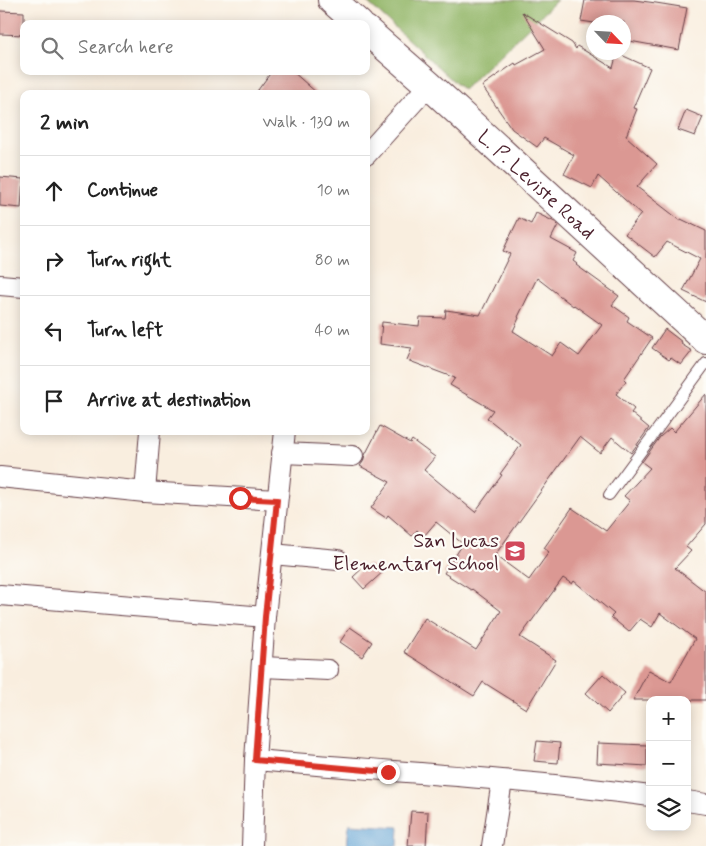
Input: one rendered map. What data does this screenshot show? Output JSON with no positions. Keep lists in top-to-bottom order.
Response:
{
  "streets": {
    "main road": ["L. P. Leviste Road"]
  },
  "places": {
    "school or university": ["San Lucas Elementary School"]
  },
  "north": "bottom right",
  "page": {
    "search": "Search here",
    "heading": ["2 min", "Walk · 130 m"],
    "list": [
      ["Continue", "10 m"],
      ["Turn right", "80 m"],
      ["Turn left", "40 m"],
      "Arrive at destination"
    ],
    "map_buttons": ["+", "−"]
  }
}
